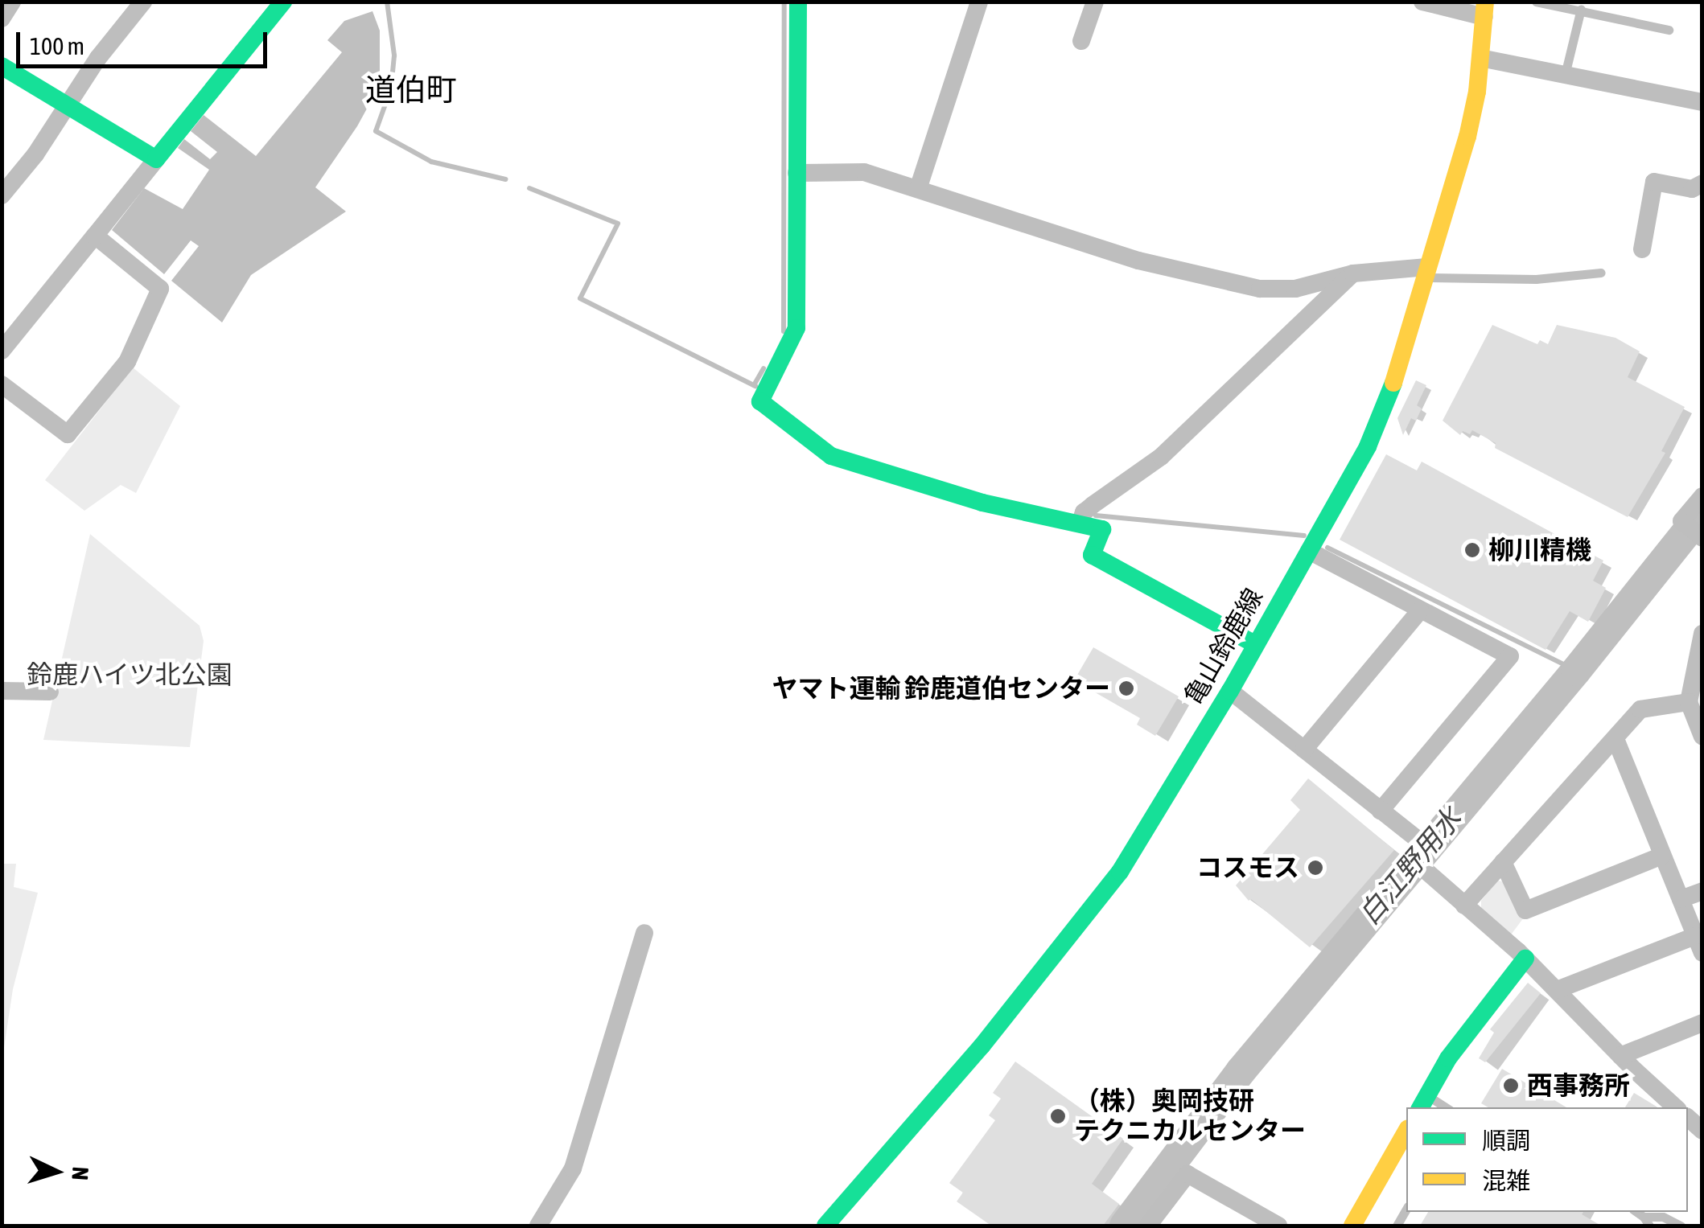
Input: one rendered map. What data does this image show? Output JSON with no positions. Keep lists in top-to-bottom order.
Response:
{
  "streets": {
    "street": ["亀山鈴鹿線"]
  },
  "districts": ["道伯町"],
  "water": ["白江野用水"],
  "parks": ["鈴鹿ハイツ北公園"],
  "places": [
    "柳川精機",
    "ヤマト運輸 鈴鹿道伯センター",
    "コスモス",
    "西事務所",
    "（株）奥岡技研 テクニカルセンター"
  ],
  "legend": ["順調", "混雑"],
  "scale_bar": "100 m",
  "north": "right"
}
